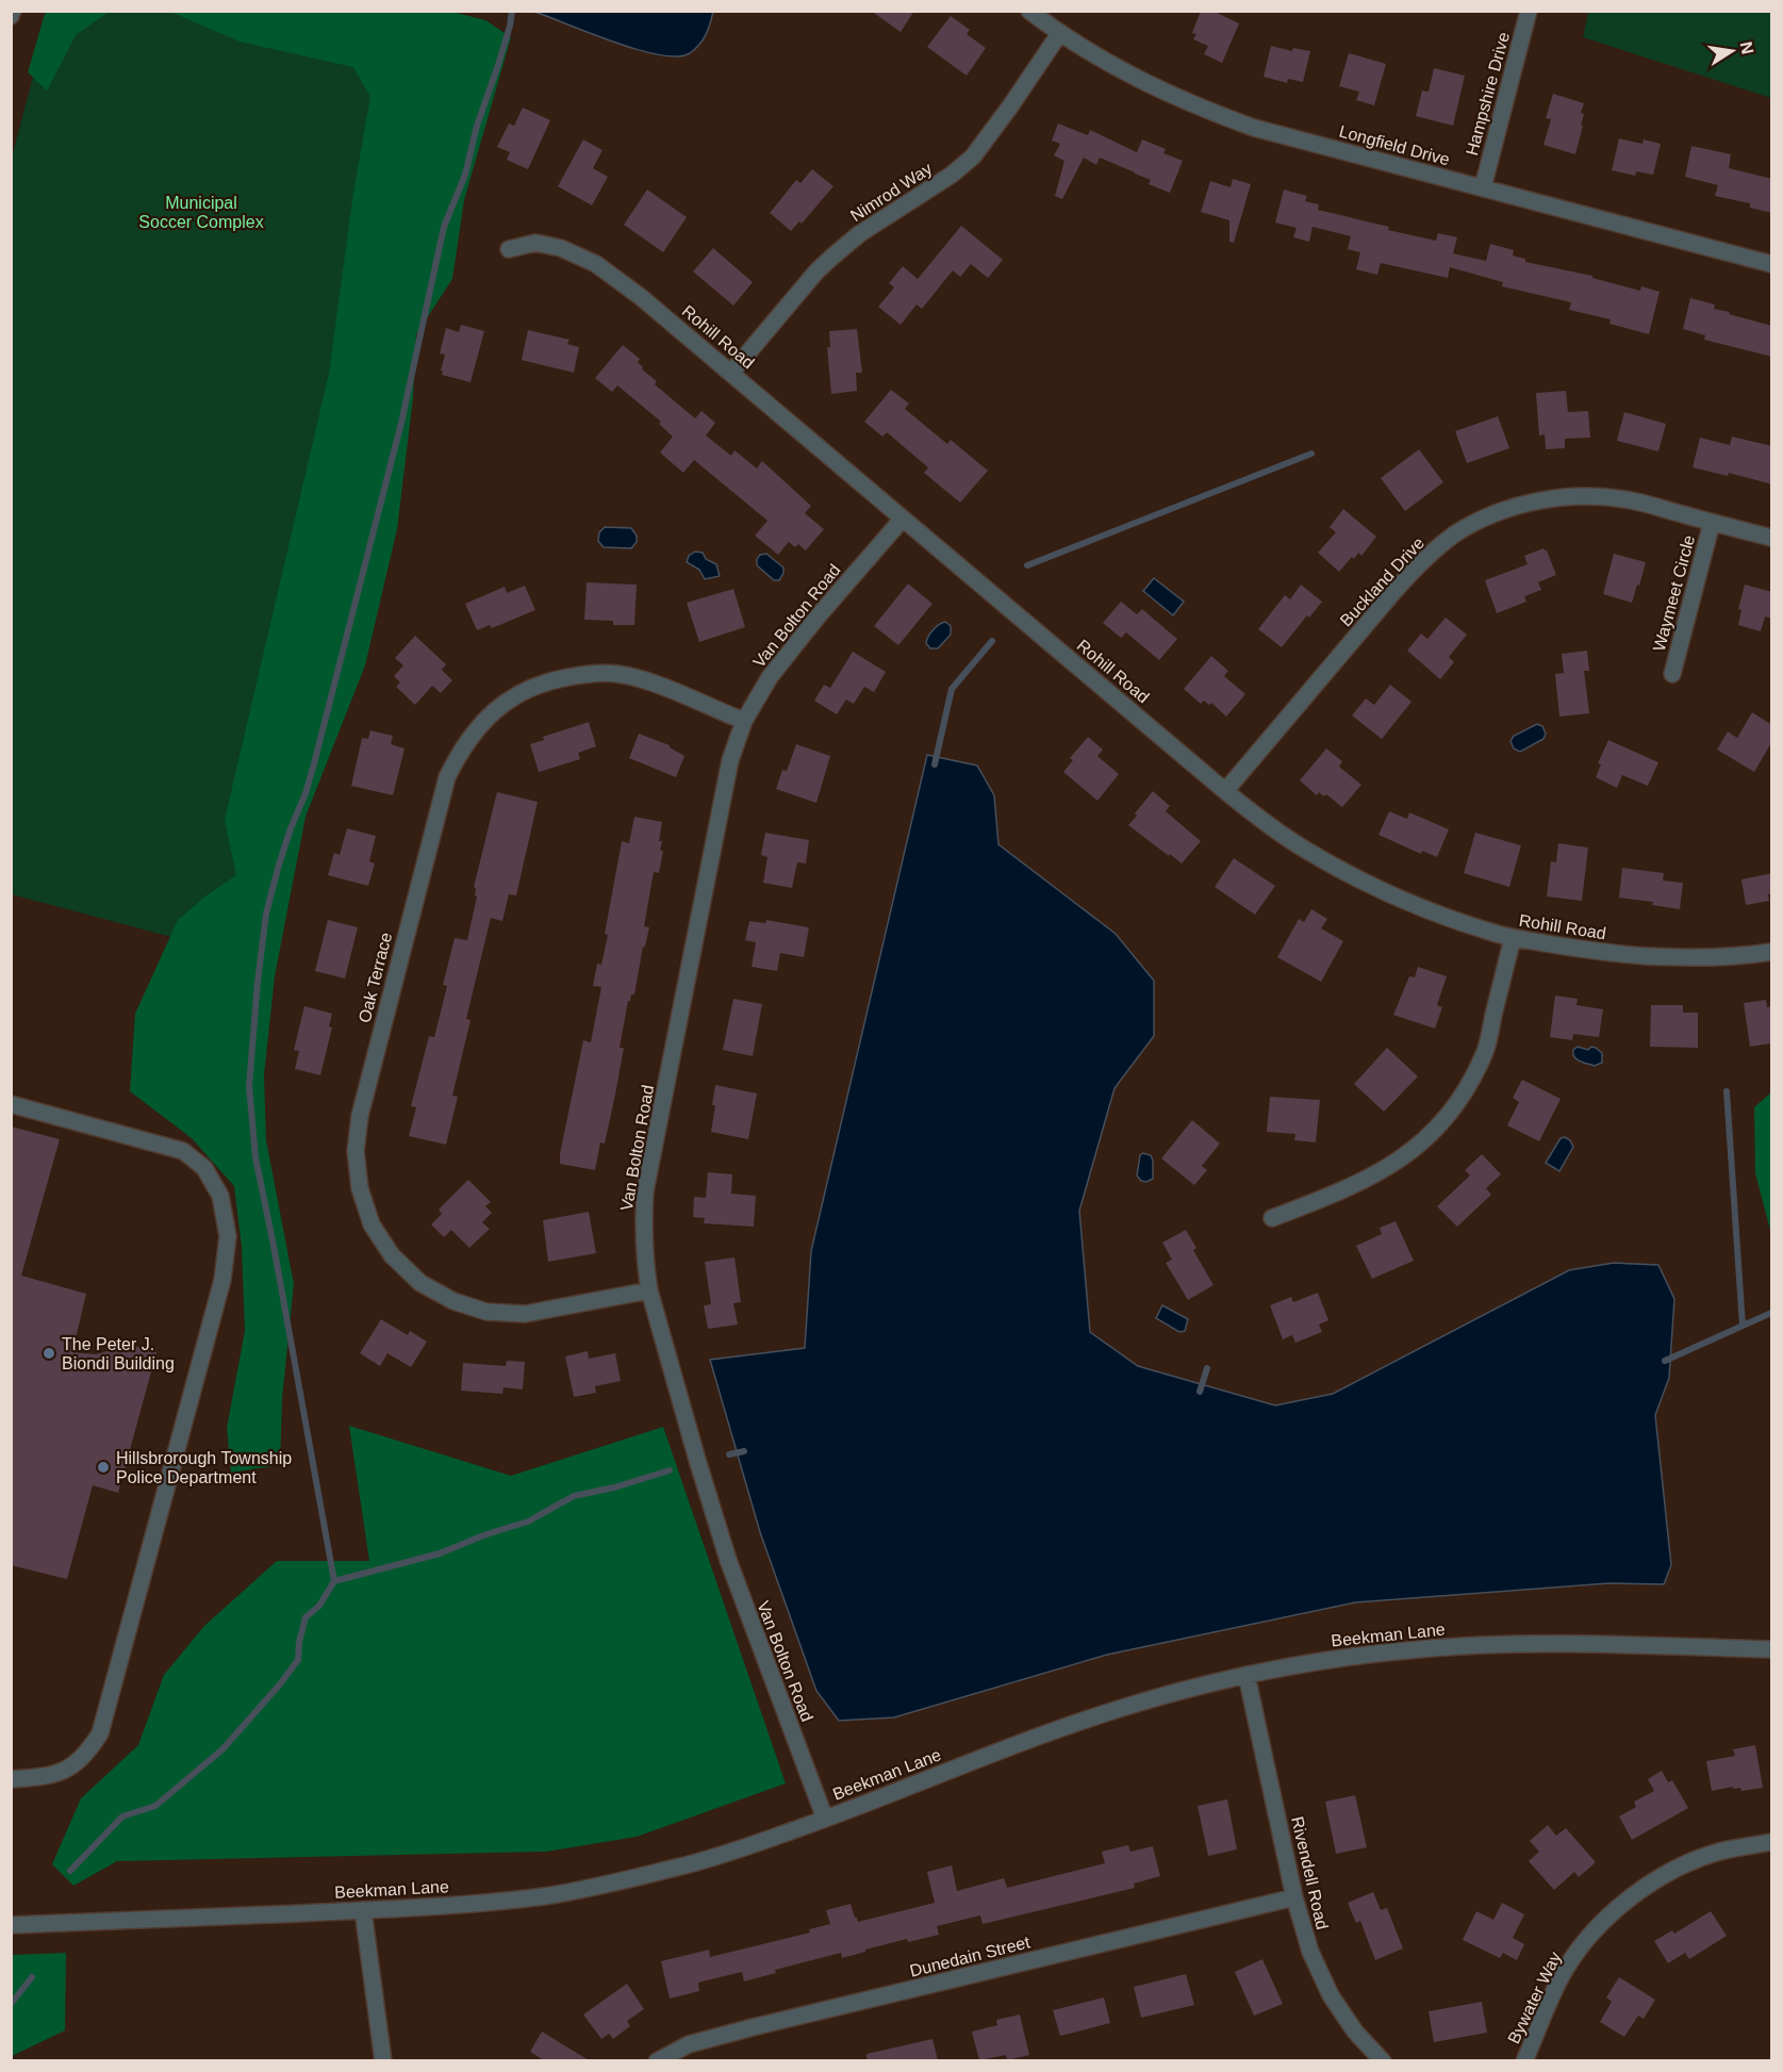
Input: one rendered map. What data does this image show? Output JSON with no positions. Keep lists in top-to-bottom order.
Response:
{
  "streets": {
    "street": [
      "Hampshire Drive",
      "Longfield Drive",
      "Nimrod Way",
      "Rohill Road",
      "Buckland Drive",
      "Waymeet Circle",
      "Van Bolton Road",
      "Oak Terrace",
      "Beekman Lane",
      "Rivendell Road",
      "Dunedain Street",
      "Bywater Way"
    ]
  },
  "crossings": [
    ["Hampshire Drive", "Longfield Drive"],
    ["Longfield Drive", "Nimrod Way"],
    ["Nimrod Way", "Rohill Road"],
    ["Rohill Road", "Buckland Drive"],
    ["Rohill Road", "Van Bolton Road"],
    ["Buckland Drive", "Waymeet Circle"],
    ["Van Bolton Road", "Oak Terrace"],
    ["Van Bolton Road", "Beekman Lane"],
    ["Beekman Lane", "Rivendell Road"],
    ["Rivendell Road", "Dunedain Street"]
  ],
  "parks": ["Municipal Soccer Complex"],
  "places": ["The Peter J. Biondi Building", "Hillsbrorough Township Police Department"],
  "north": "right"
}
